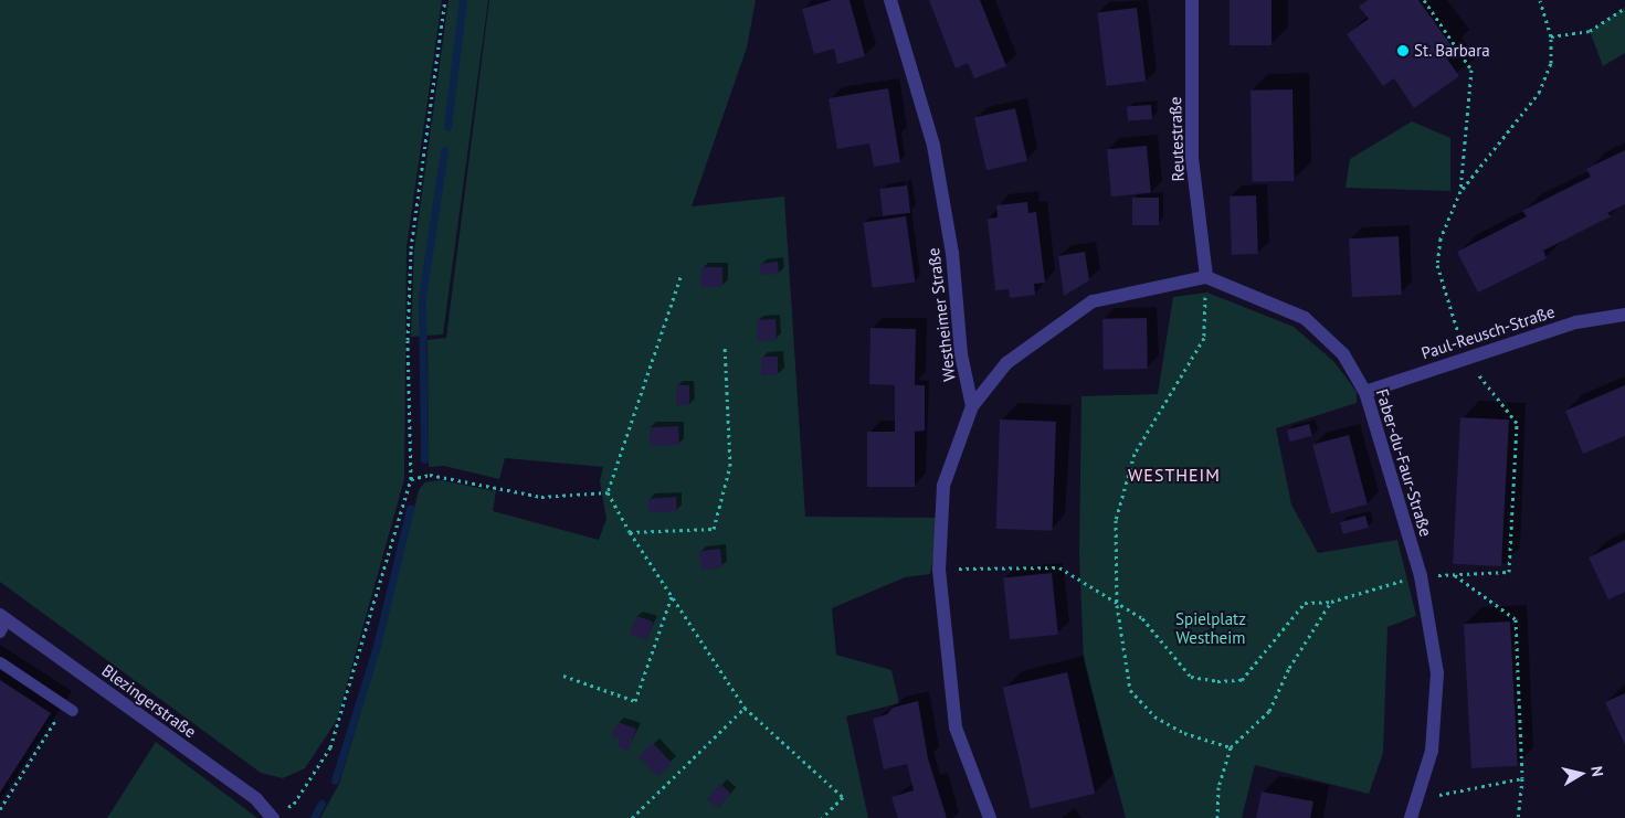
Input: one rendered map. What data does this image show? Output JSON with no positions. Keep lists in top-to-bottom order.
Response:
{
  "streets": {
    "street": [
      "Reutestraße",
      "Westheimer Straße",
      "Paul-Reusch-Straße",
      "Faber-du-Faur-Straße",
      "Blezingerstraße"
    ]
  },
  "crossings": [
    ["Reutestraße", "Faber-du-Faur-Straße"],
    ["Paul-Reusch-Straße", "Faber-du-Faur-Straße"]
  ],
  "districts": ["WESTHEIM"],
  "parks": ["Spielplatz Westheim"],
  "places": ["St. Barbara"],
  "north": "right"
}
